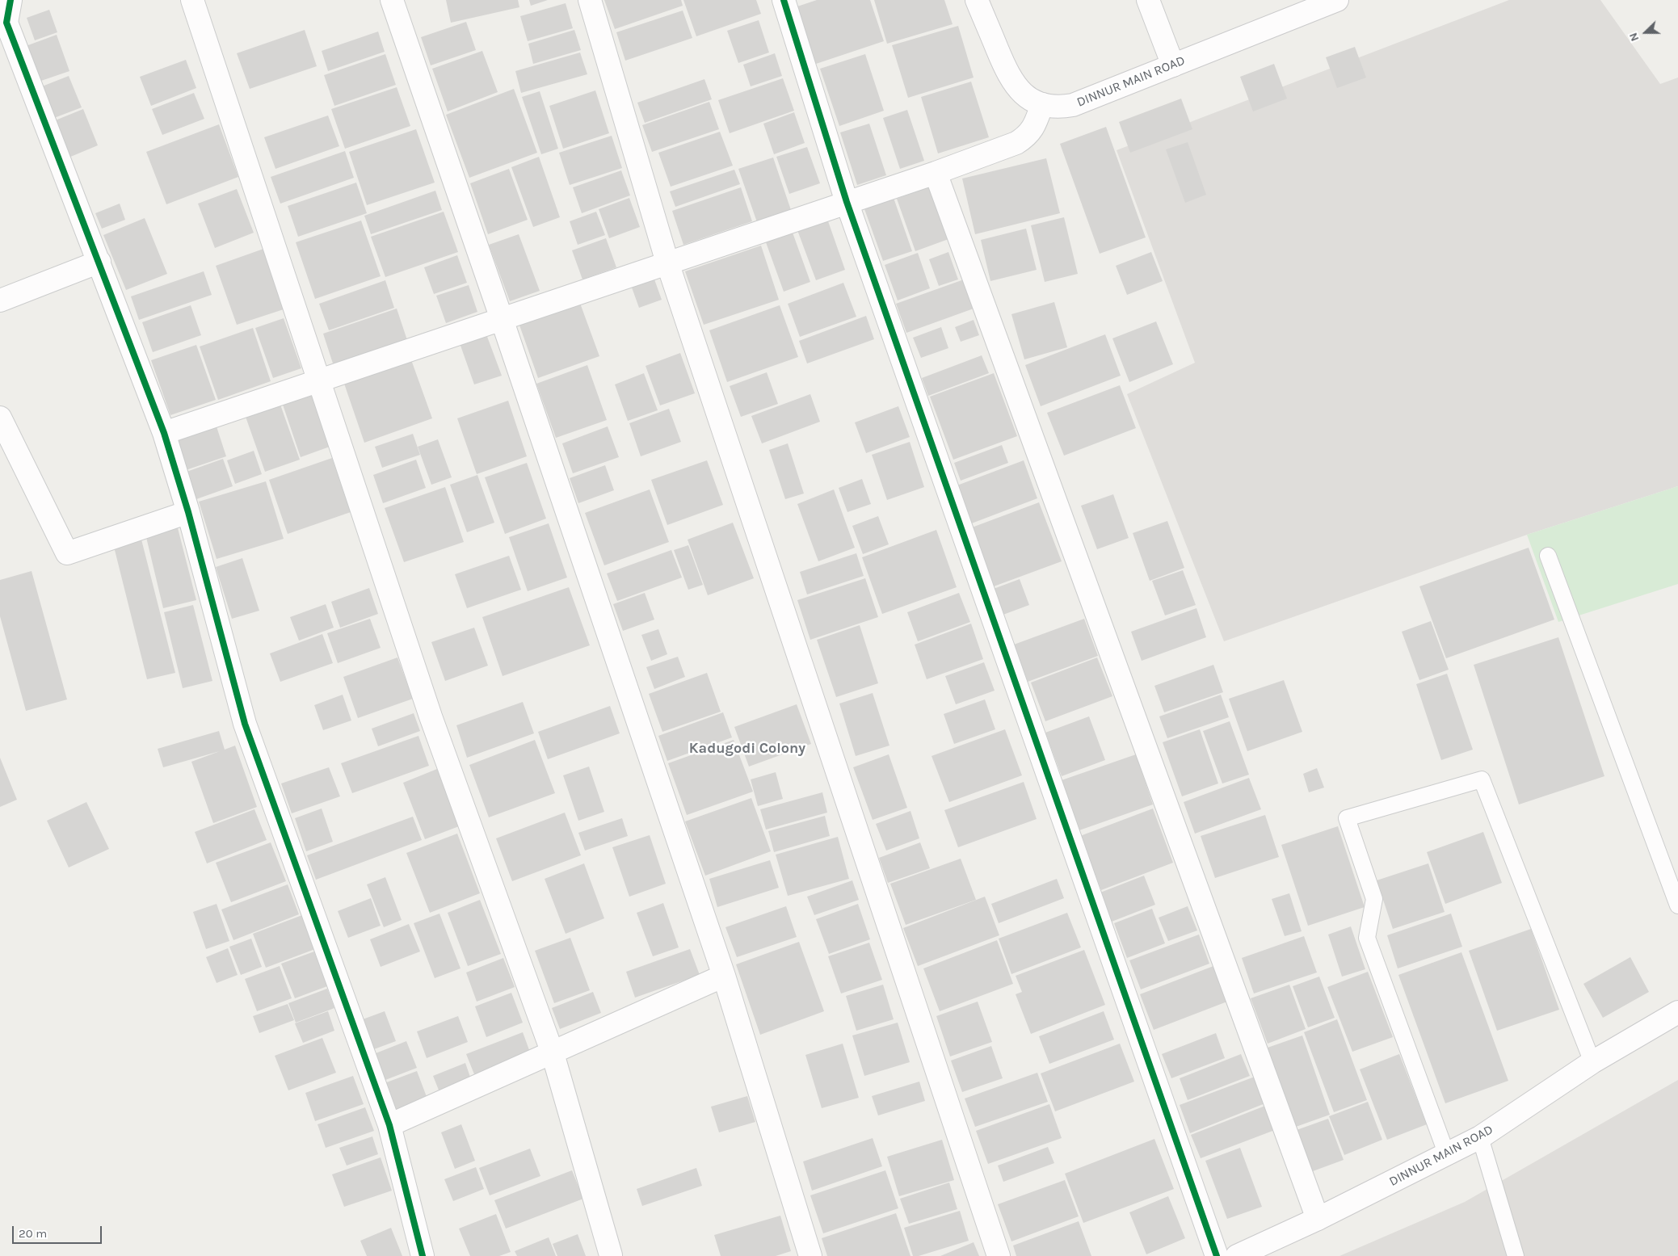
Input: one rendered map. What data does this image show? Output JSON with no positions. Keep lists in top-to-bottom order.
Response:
{
  "streets": {
    "street": ["DINNUR MAIN ROAD"]
  },
  "districts": ["Kadugodi Colony"],
  "scale_bar": "20 m",
  "north": "left"
}
